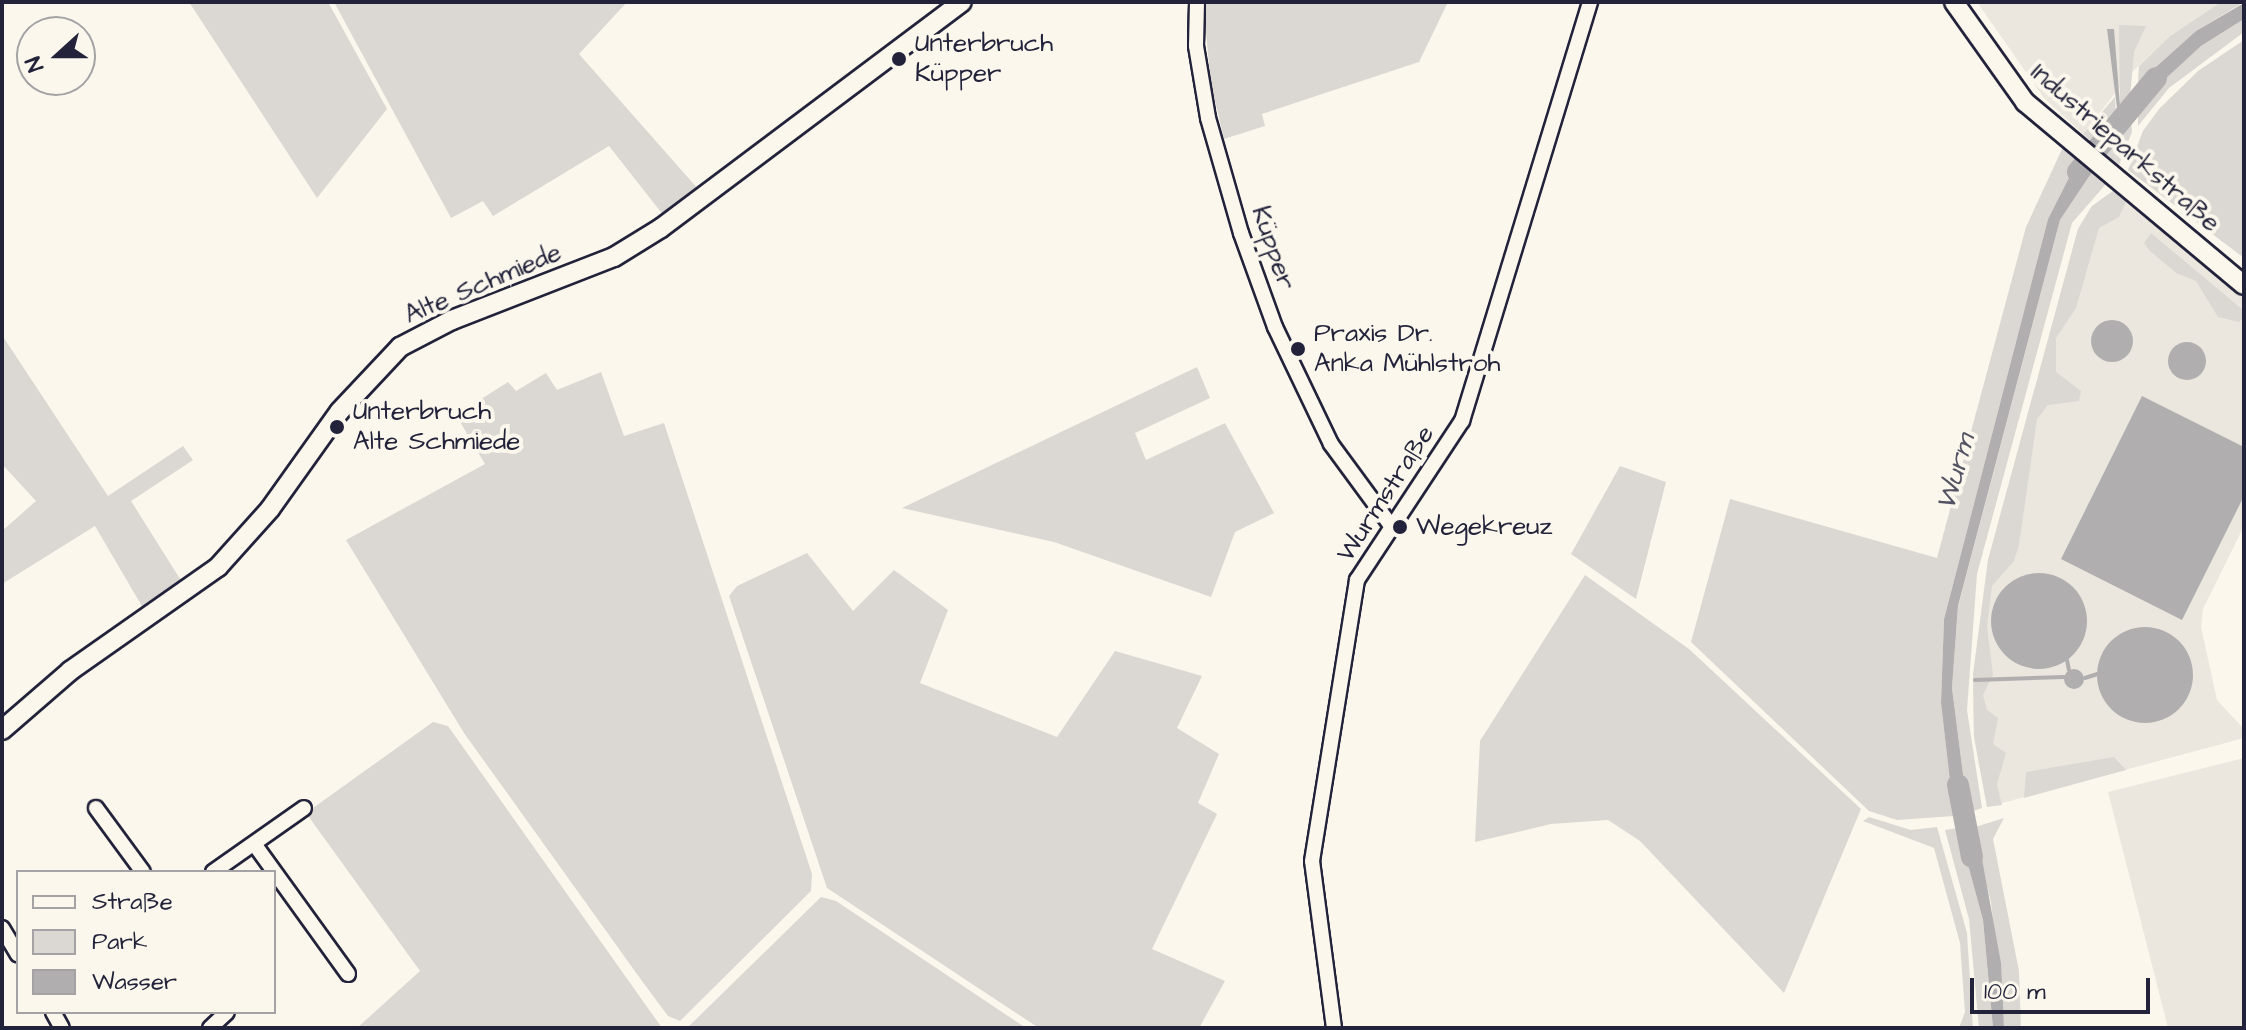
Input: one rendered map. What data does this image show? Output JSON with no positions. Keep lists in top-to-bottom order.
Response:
{
  "streets": {
    "street": [
      "Industrieparkstraße",
      "Küpper",
      "Alte Schmiede",
      "Wurmstraße"
    ]
  },
  "crossings": [
    ["Küpper", "Wurmstraße"]
  ],
  "water": ["Wurm"],
  "places": [
    "Unterbruch Küpper",
    "Praxis Dr. Anka Mühlstroh",
    "Unterbruch Alte Schmiede",
    "Wegekreuz"
  ],
  "legend": ["Straße", "Park", "Wasser"],
  "scale_bar": "100 m",
  "north": "left"
}
